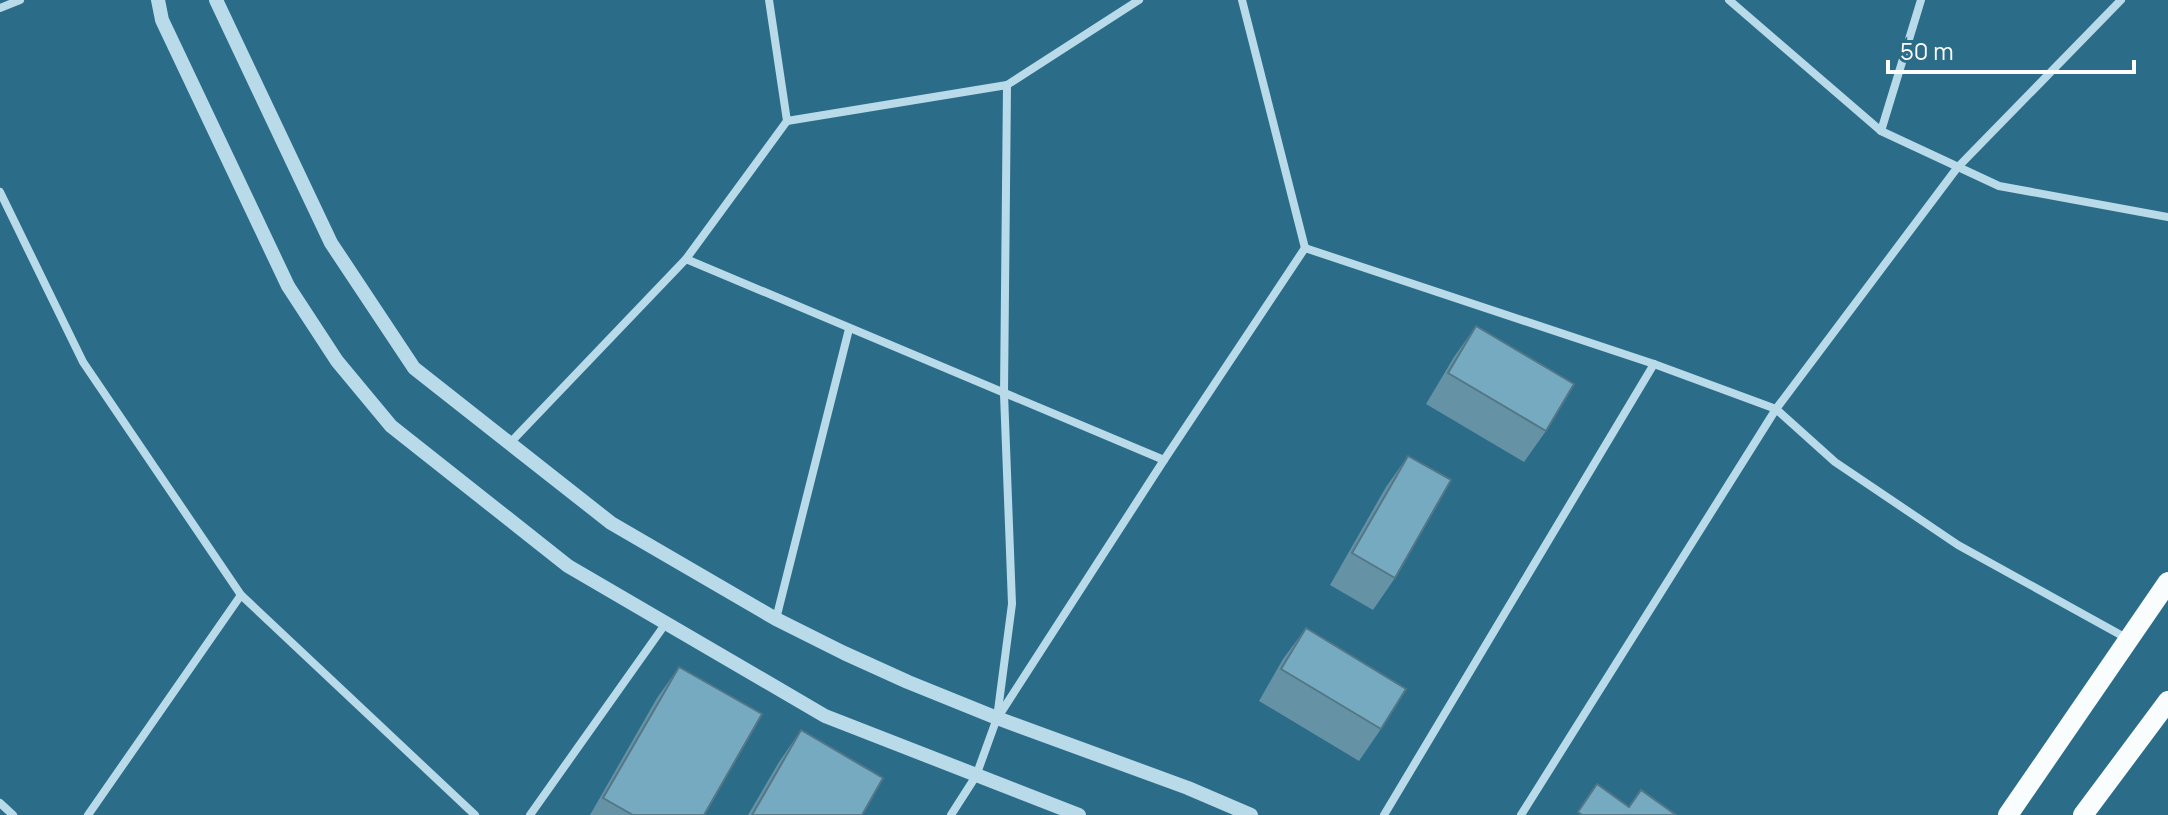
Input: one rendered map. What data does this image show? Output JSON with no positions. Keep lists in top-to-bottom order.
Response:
{
  "scale_bar": "50 m"
}
